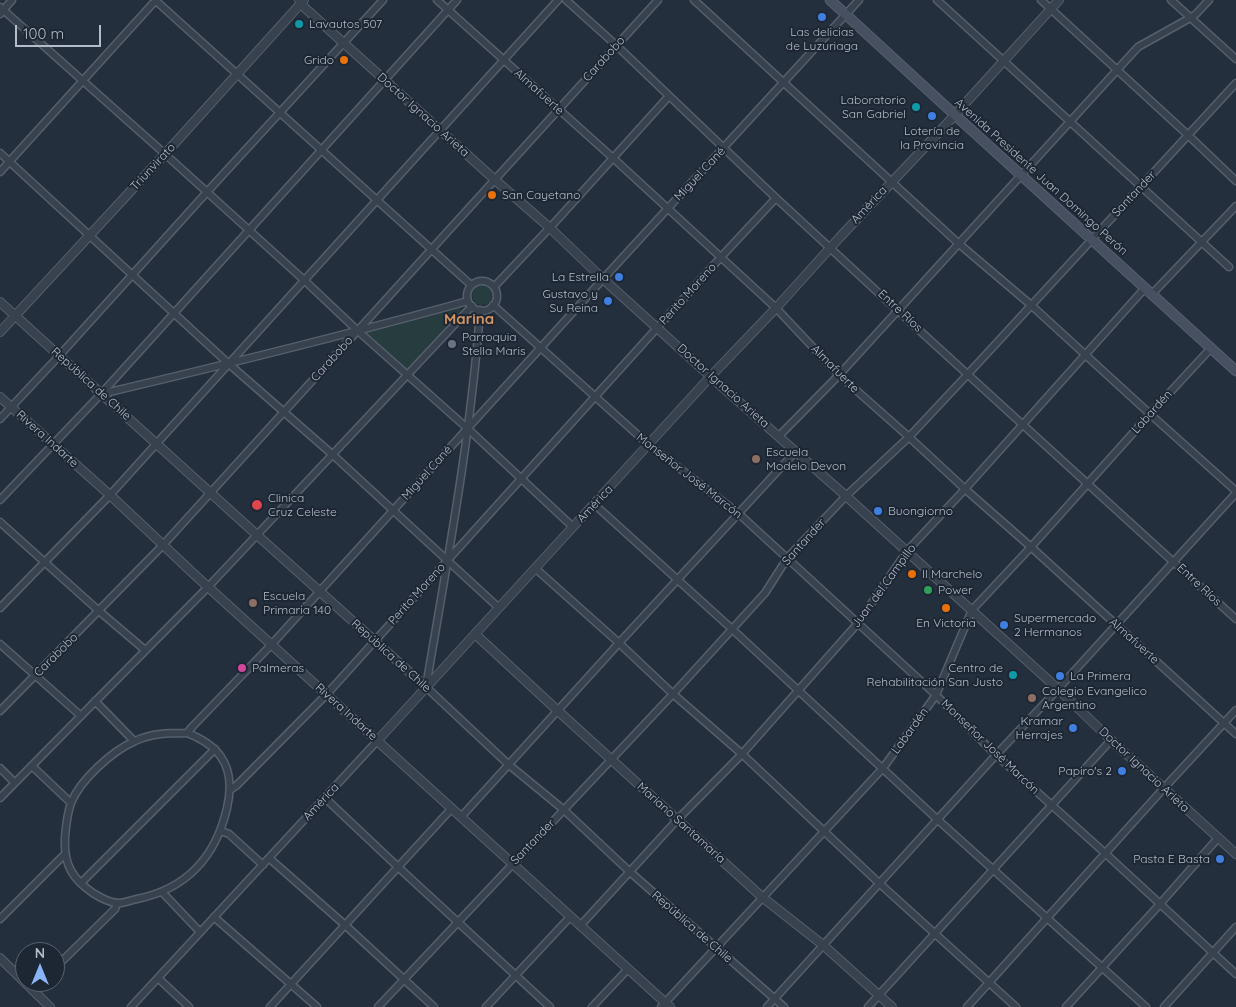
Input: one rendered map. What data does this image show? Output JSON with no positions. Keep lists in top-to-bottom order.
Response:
{
  "streets": {
    "main road": ["Avenida Presidente Juan Domingo Perón"],
    "street": [
      "Carabobo",
      "Almafuerte",
      "Doctor Ignacio Arieta",
      "Triunvirato",
      "Miguel Cané",
      "Santander",
      "América",
      "Perito Moreno",
      "Entre Ríos",
      "República de Chile",
      "Labardén",
      "Rivera Indarte",
      "Monseñor José Marcón",
      "Juan del Campillo",
      "Mariano Santamaría"
    ]
  },
  "crossings": [
    ["Carabobo", "Almafuerte"],
    ["Carabobo", "Doctor Ignacio Arieta"],
    ["Carabobo", "Entre Ríos"],
    ["Carabobo", "República de Chile"],
    ["Carabobo", "Rivera Indarte"],
    ["Almafuerte", "Miguel Cané"],
    ["Almafuerte", "Santander"],
    ["Almafuerte", "América"],
    ["Almafuerte", "Perito Moreno"],
    ["Almafuerte", "Labardén"],
    ["Almafuerte", "Juan del Campillo"],
    ["Doctor Ignacio Arieta", "Triunvirato"],
    ["Doctor Ignacio Arieta", "Miguel Cané"],
    ["Doctor Ignacio Arieta", "Santander"],
    ["Doctor Ignacio Arieta", "América"],
    ["Doctor Ignacio Arieta", "Perito Moreno"],
    ["Doctor Ignacio Arieta", "Labardén"],
    ["Doctor Ignacio Arieta", "Juan del Campillo"],
    ["Triunvirato", "República de Chile"],
    ["Miguel Cané", "Avenida Presidente Juan Domingo Perón"],
    ["Miguel Cané", "Entre Ríos"],
    ["Miguel Cané", "República de Chile"],
    ["Miguel Cané", "Rivera Indarte"],
    ["Miguel Cané", "Monseñor José Marcón"],
    ["Avenida Presidente Juan Domingo Perón", "Santander"],
    ["Avenida Presidente Juan Domingo Perón", "América"],
    ["Avenida Presidente Juan Domingo Perón", "Labardén"],
    ["Avenida Presidente Juan Domingo Perón", "Juan del Campillo"],
    ["Santander", "Entre Ríos"],
    ["Santander", "República de Chile"],
    ["Santander", "Rivera Indarte"],
    ["Santander", "Monseñor José Marcón"],
    ["Santander", "Mariano Santamaría"],
    ["América", "Entre Ríos"],
    ["América", "República de Chile"],
    ["América", "Rivera Indarte"],
    ["América", "Monseñor José Marcón"],
    ["América", "Mariano Santamaría"],
    ["Perito Moreno", "Entre Ríos"],
    ["Perito Moreno", "República de Chile"],
    ["Perito Moreno", "Rivera Indarte"],
    ["Perito Moreno", "Monseñor José Marcón"],
    ["Entre Ríos", "Labardén"],
    ["Entre Ríos", "Juan del Campillo"],
    ["República de Chile", "Labardén"],
    ["República de Chile", "Juan del Campillo"],
    ["Labardén", "Rivera Indarte"],
    ["Labardén", "Monseñor José Marcón"],
    ["Labardén", "Mariano Santamaría"],
    ["Rivera Indarte", "Juan del Campillo"],
    ["Monseñor José Marcón", "Juan del Campillo"],
    ["Juan del Campillo", "Mariano Santamaría"]
  ],
  "districts": ["Marina"],
  "places": [
    "Las delicias de Luzuriaga",
    "Lavautos 507",
    "Grido",
    "Laboratorio San Gabriel",
    "Lotería de la Provincia",
    "San Cayetano",
    "La Estrella",
    "Gustavo y Su Reina",
    "Parroquia Stella Maris",
    "Escuela Modelo Devon",
    "Clinica Cruz Celeste",
    "Buongiorno",
    "Il Marchelo",
    "Power",
    "Escuela Primaria 140",
    "En Victoria",
    "Supermercado 2 Hermanos",
    "Palmeras",
    "Centro de Rehabilitación San Justo",
    "La Primera",
    "Colegio Evangelico Argentino",
    "Kramar Herrajes",
    "Papiro's 2",
    "Pasta E Basta"
  ],
  "scale_bar": "100 m",
  "north": "top"
}
